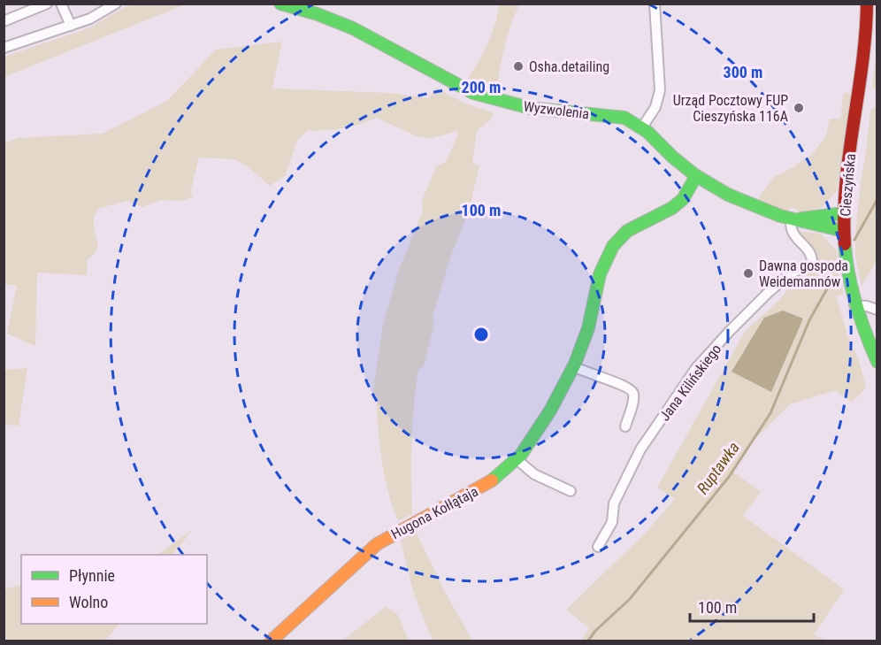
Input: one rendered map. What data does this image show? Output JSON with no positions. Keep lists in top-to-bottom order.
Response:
{
  "streets": {
    "street": [
      "Wyzwolenia",
      "Cieszyńska",
      "Jana Kilińskiego",
      "Hugona Kołłątaja"
    ]
  },
  "crossings": [
    ["Wyzwolenia", "Cieszyńska"],
    ["Wyzwolenia", "Jana Kilińskiego"],
    ["Wyzwolenia", "Hugona Kołłątaja"]
  ],
  "water": ["Ruptawka"],
  "places": ["Osha.detailing", "Urząd Pocztowy FUP Cieszyńska 116A", "Dawna gospoda Weidemannów"],
  "legend": ["Płynnie", "Wolno"],
  "scale_bar": "100 m",
  "rings": ["300 m", "200 m", "100 m"]
}
